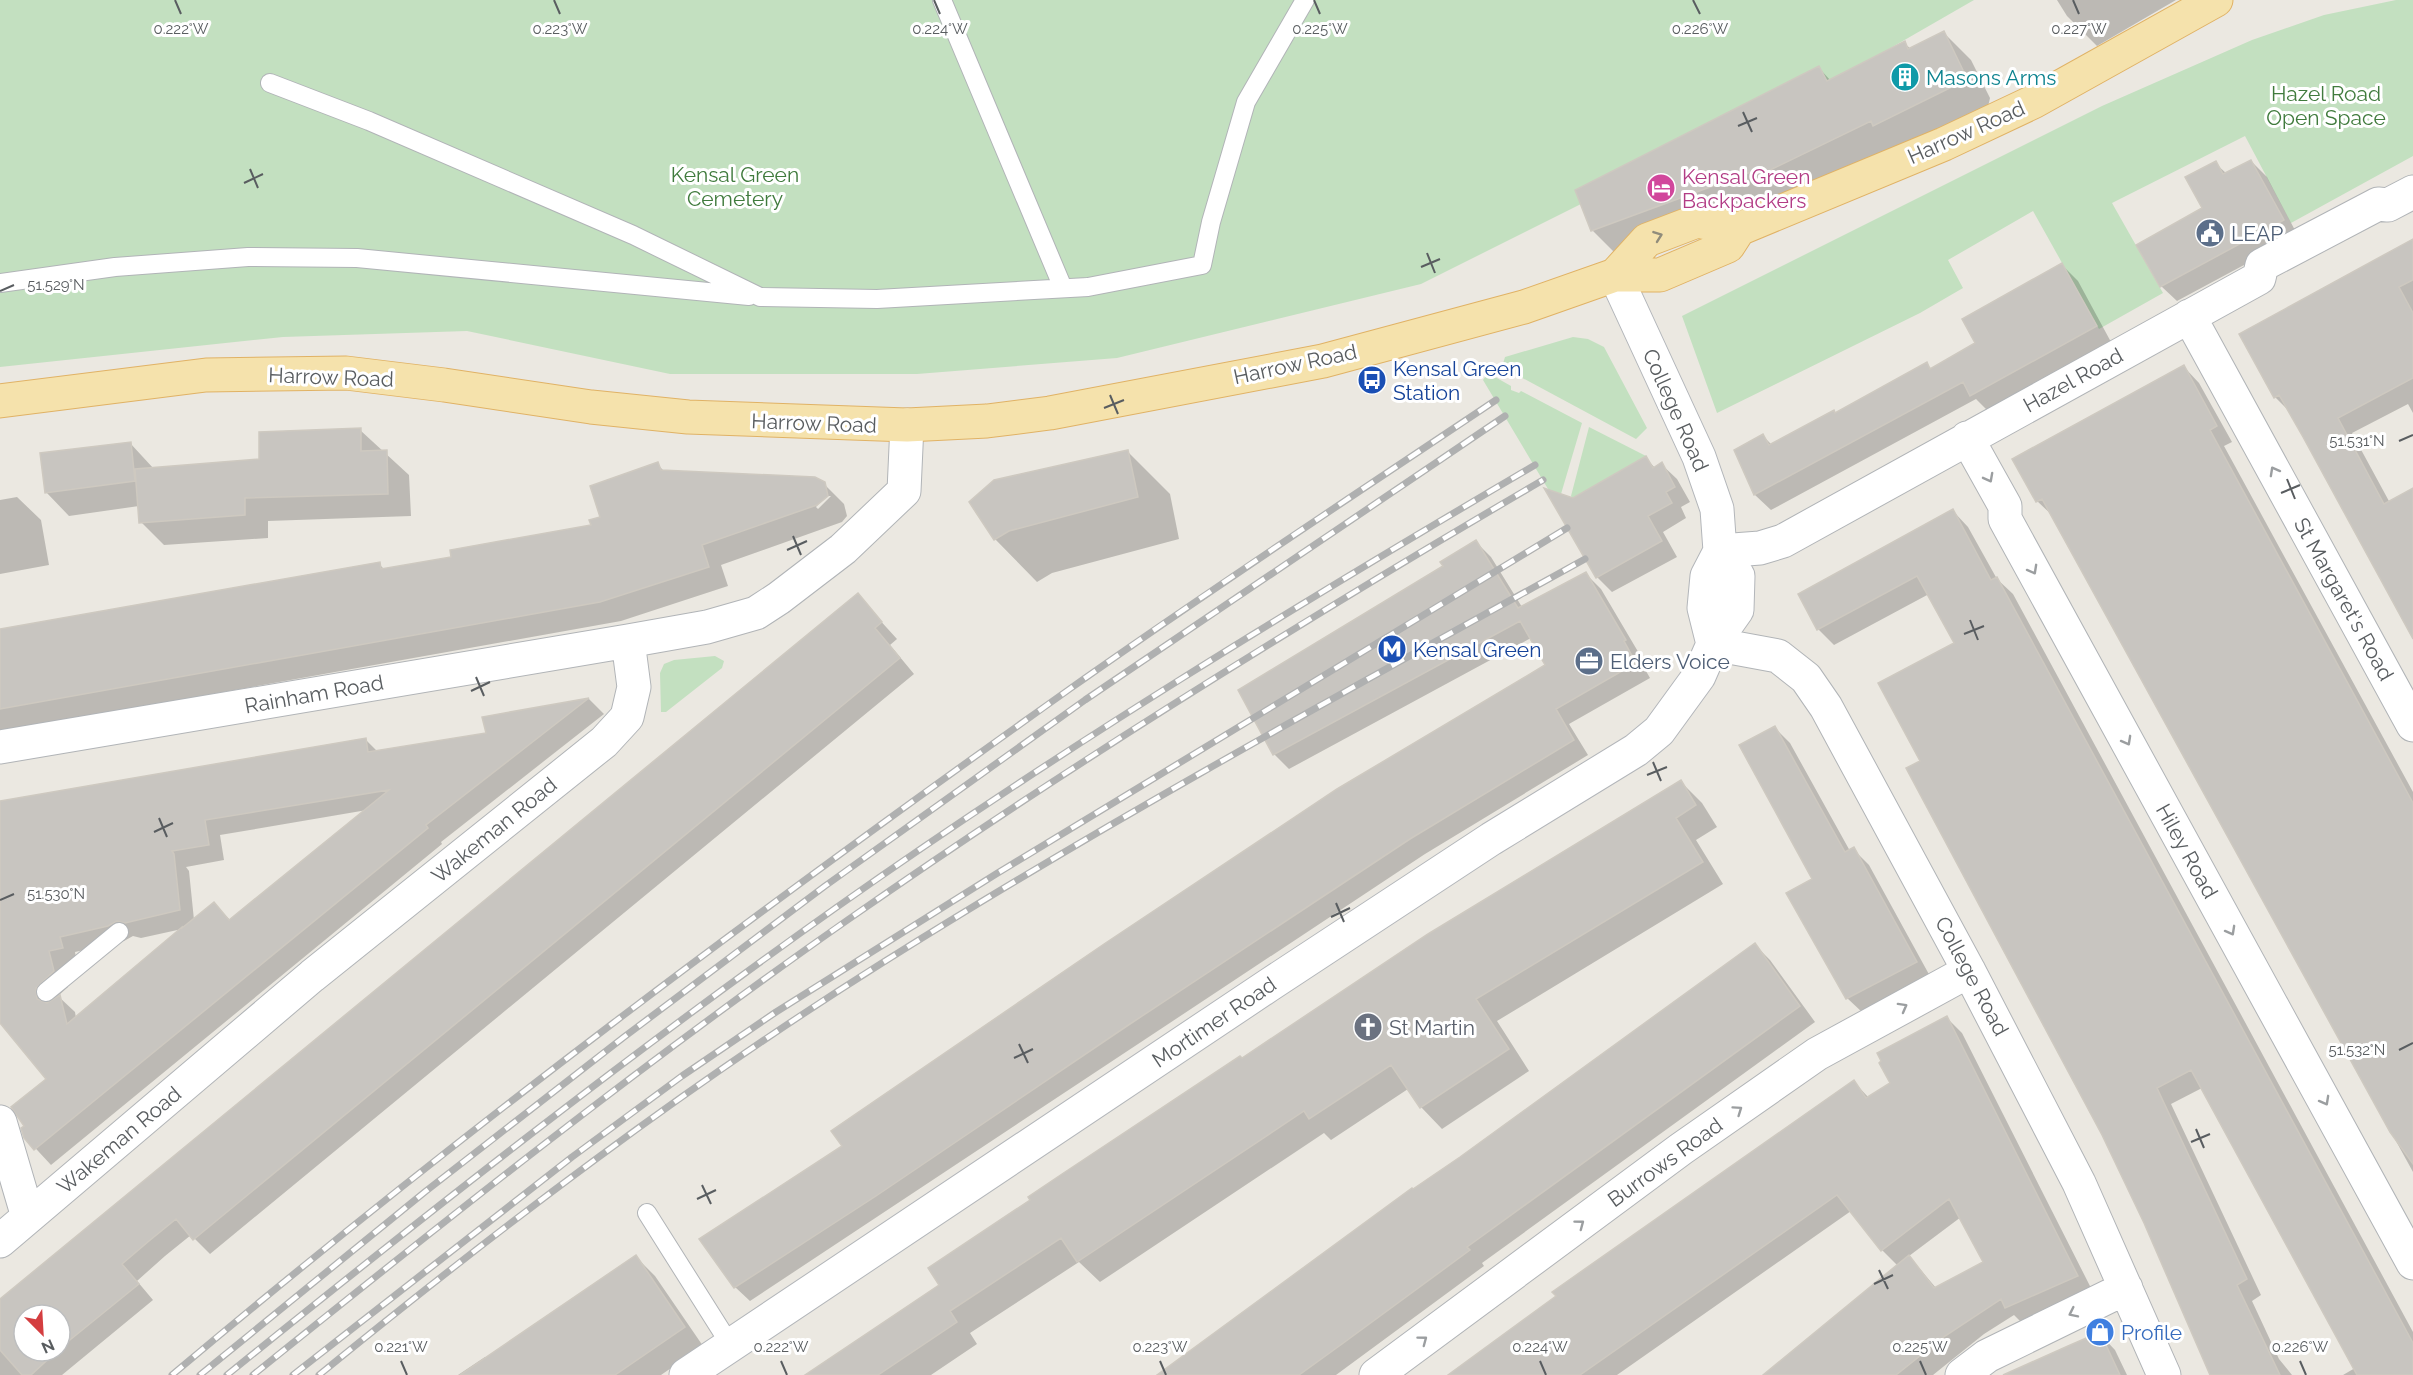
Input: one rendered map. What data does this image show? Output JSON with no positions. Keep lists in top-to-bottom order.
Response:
{
  "streets": {
    "main road": ["Harrow Road"],
    "street": [
      "Hazel Road",
      "College Road",
      "St Margaret's Road",
      "Rainham Road",
      "Wakeman Road",
      "Hiley Road",
      "Mortimer Road",
      "Burrows Road"
    ]
  },
  "crossings": [
    ["Harrow Road", "College Road"],
    ["Hazel Road", "College Road"],
    ["Hazel Road", "St Margaret's Road"],
    ["Hazel Road", "Hiley Road"],
    ["College Road", "Mortimer Road"],
    ["College Road", "Burrows Road"],
    ["Rainham Road", "Wakeman Road"]
  ],
  "one_way": ["St Margaret's Road", "Hiley Road", "Burrows Road"],
  "parks": ["Hazel Road Open Space", "Kensal Green Cemetery"],
  "places": {
    "building": ["Masons Arms"],
    "hotel": ["Kensal Green Backpackers"],
    "public building": ["LEAP"],
    "bus stop": ["Kensal Green Station"],
    "metro station": ["Kensal Green"],
    "office": ["Elders Voice"],
    "church": ["St Martin"],
    "shop": ["Profile"]
  },
  "north": "bottom right",
  "coordinates": [
    "0.222°W",
    "0.223°W",
    "0.224°W",
    "0.225°W",
    "0.226°W",
    "0.227°W",
    "51.529°N",
    "51.531°N",
    "51.530°N",
    "51.532°N",
    "0.221°W"
  ]
}
